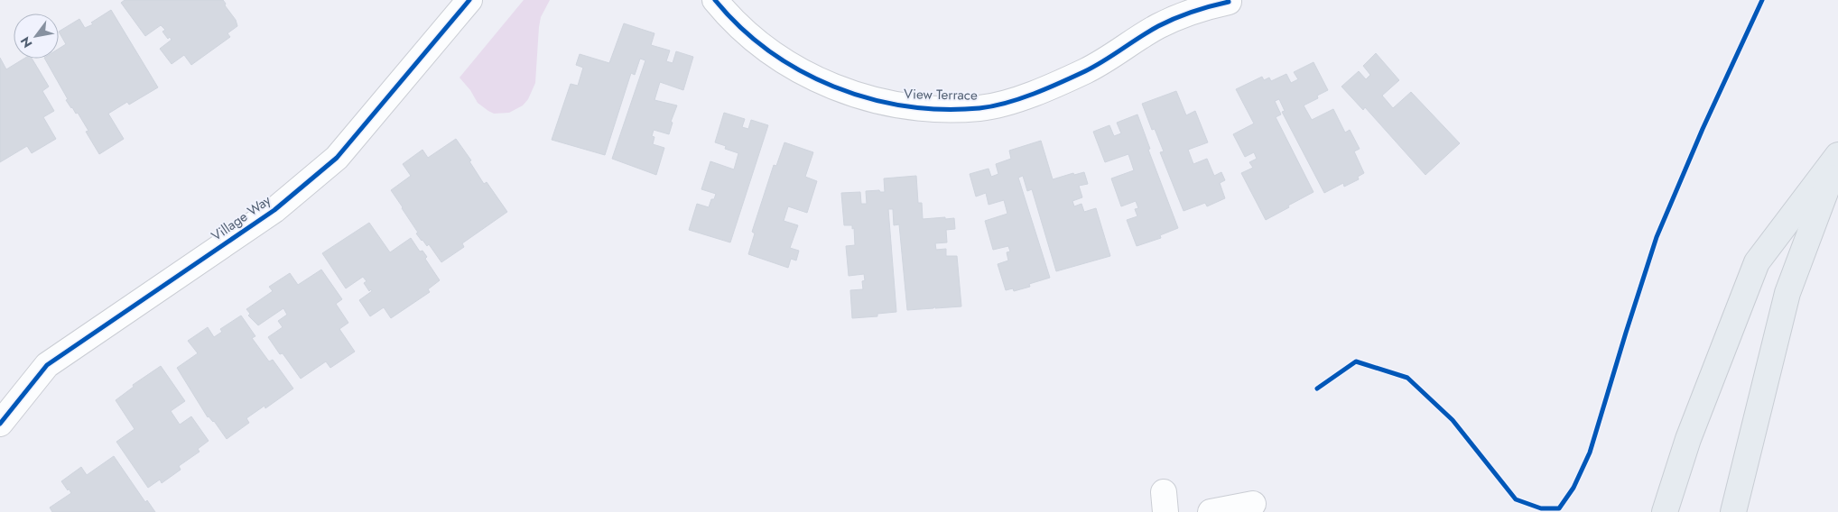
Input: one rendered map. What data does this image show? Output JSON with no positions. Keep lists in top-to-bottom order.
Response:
{
  "streets": {
    "street": ["View Terrace", "Village Way"]
  },
  "north": "bottom left"
}
